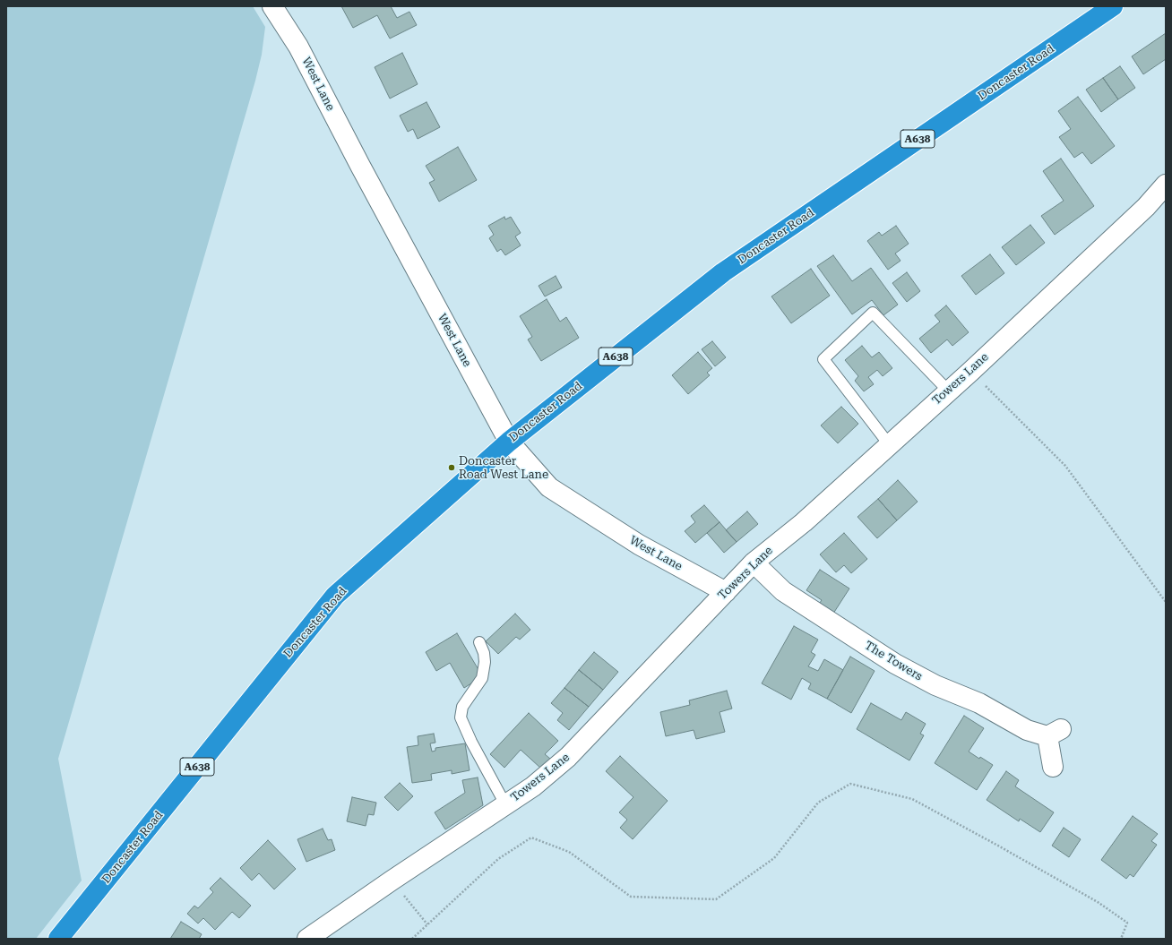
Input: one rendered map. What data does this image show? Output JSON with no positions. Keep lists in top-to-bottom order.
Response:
{
  "streets": {
    "highway": ["Doncaster Road", "A638"],
    "street": ["West Lane", "Towers Lane", "The Towers"]
  },
  "crossings": [
    ["Doncaster Road", "West Lane"],
    ["West Lane", "Towers Lane"],
    ["Towers Lane", "The Towers"]
  ],
  "places": ["Doncaster Road West Lane"]
}
